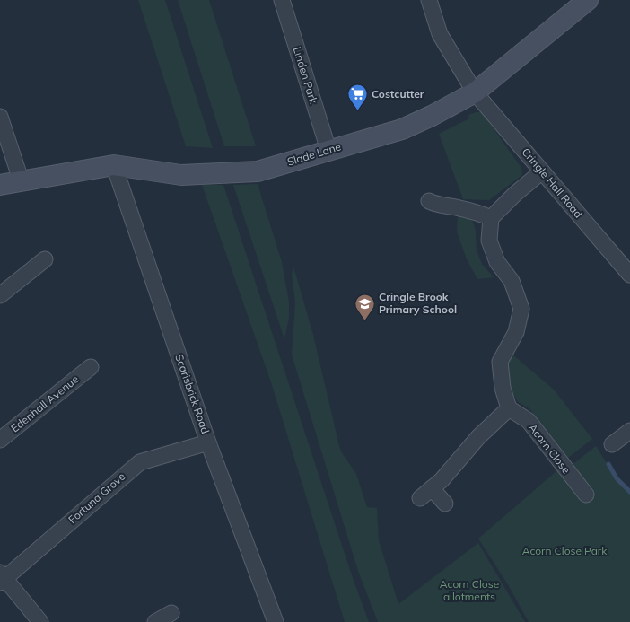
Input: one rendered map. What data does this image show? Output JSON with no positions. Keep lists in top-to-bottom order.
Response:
{
  "streets": {
    "street": [
      "Linden Park",
      "Slade Lane",
      "Cringle Hall Road",
      "Scarisbrick Road",
      "Edenhall Avenue",
      "Acorn Close",
      "Fortuna Grove"
    ]
  },
  "crossings": [
    ["Linden Park", "Slade Lane"],
    ["Slade Lane", "Cringle Hall Road"],
    ["Slade Lane", "Scarisbrick Road"],
    ["Scarisbrick Road", "Fortuna Grove"]
  ],
  "parks": ["Acorn Close Park", "Acorn Close allotments"],
  "places": {
    "supermarket": ["Costcutter"],
    "school or university": ["Cringle Brook Primary School"]
  }
}
